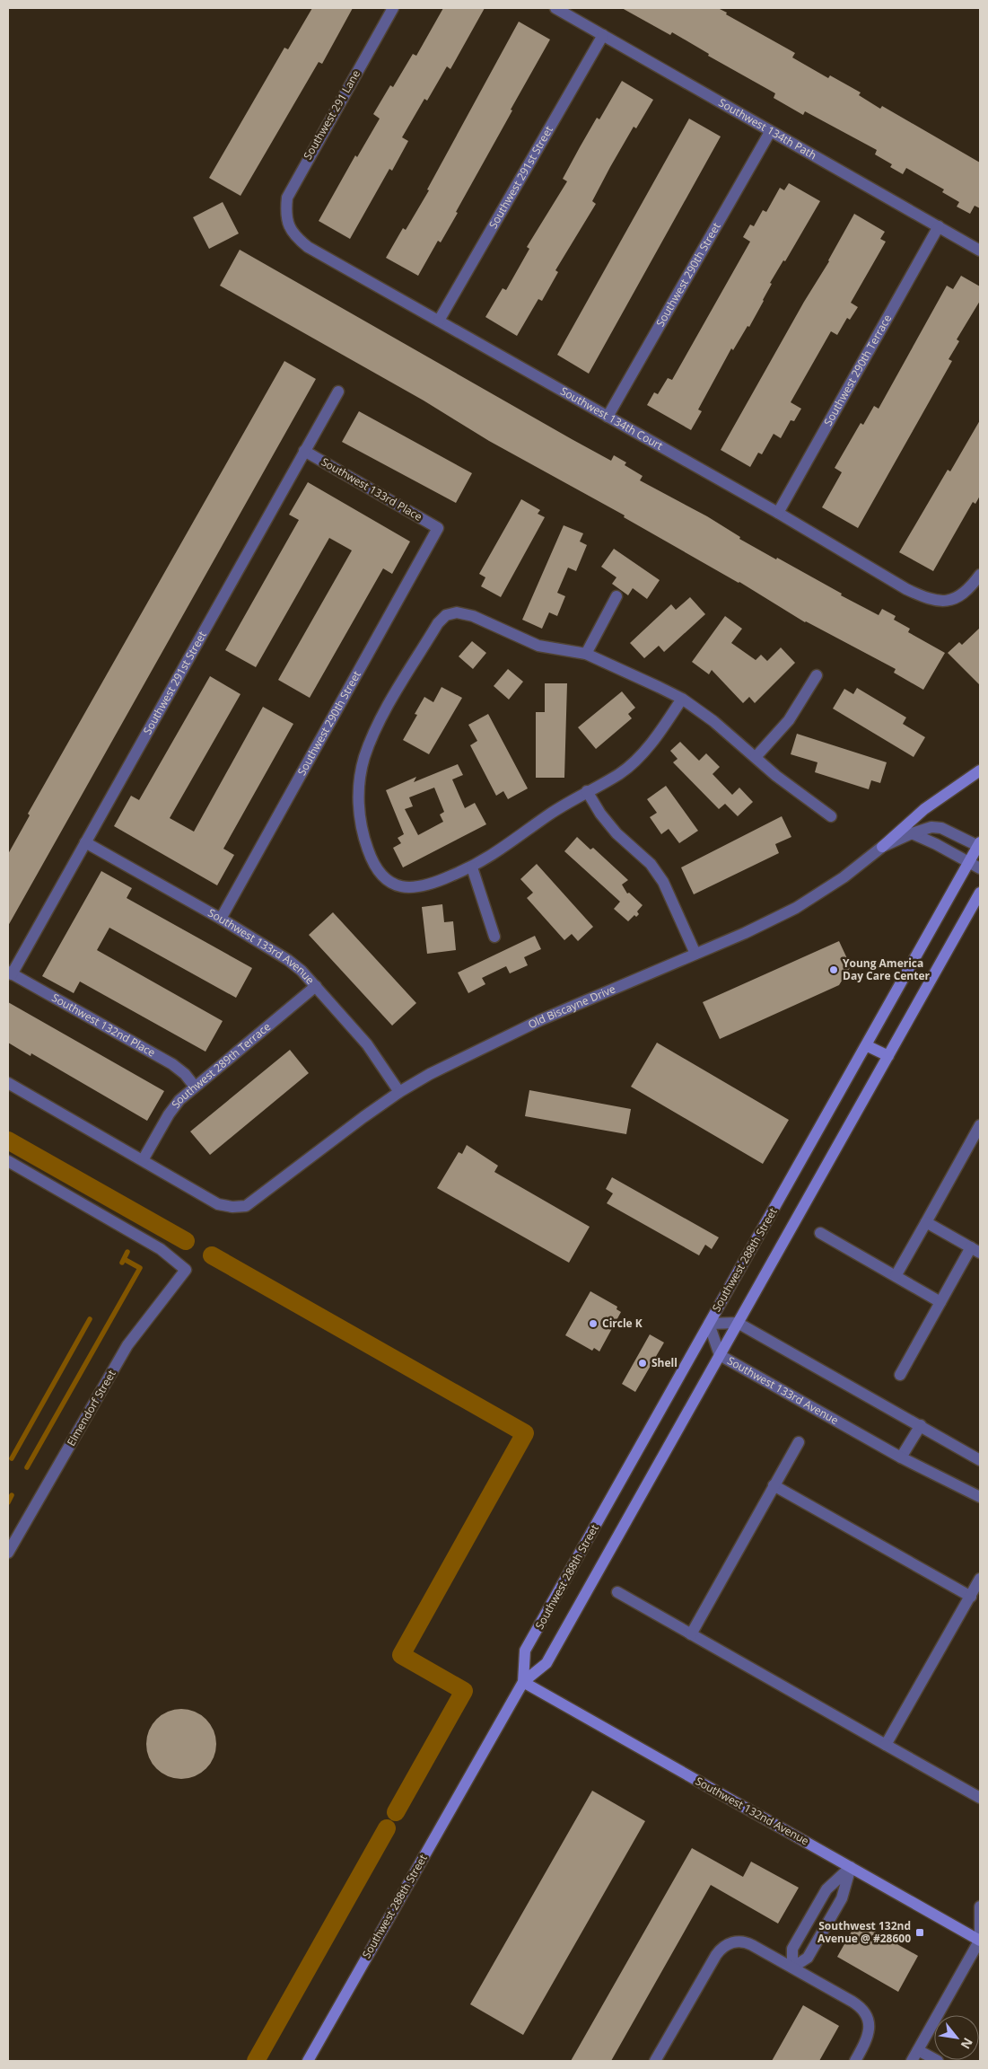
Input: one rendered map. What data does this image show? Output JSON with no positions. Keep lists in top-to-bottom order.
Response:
{
  "streets": {
    "main road": ["Southwest 288th Street", "Southwest 132nd Avenue"],
    "street": [
      "Southwest 291 Lane",
      "Southwest 134th Path",
      "Southwest 291st Street",
      "Southwest 290th Street",
      "Southwest 290th Terrace",
      "Southwest 134th Court",
      "Southwest 133rd Place",
      "Southwest 133rd Avenue",
      "Old Biscayne Drive",
      "Southwest 132nd Place",
      "Southwest 289th Terrace",
      "Elmendorf Street"
    ]
  },
  "crossings": [
    ["Southwest 291 Lane", "Southwest 134th Court"],
    ["Southwest 134th Path", "Southwest 291st Street"],
    ["Southwest 134th Path", "Southwest 290th Street"],
    ["Southwest 134th Path", "Southwest 290th Terrace"],
    ["Southwest 291st Street", "Southwest 134th Court"],
    ["Southwest 291st Street", "Southwest 133rd Place"],
    ["Southwest 291st Street", "Southwest 133rd Avenue"],
    ["Southwest 291st Street", "Southwest 132nd Place"],
    ["Southwest 290th Street", "Southwest 134th Court"],
    ["Southwest 290th Street", "Southwest 133rd Place"],
    ["Southwest 290th Street", "Southwest 133rd Avenue"],
    ["Southwest 290th Terrace", "Southwest 134th Court"],
    ["Southwest 133rd Avenue", "Old Biscayne Drive"],
    ["Southwest 133rd Avenue", "Southwest 289th Terrace"],
    ["Southwest 133rd Avenue", "Southwest 288th Street"],
    ["Old Biscayne Drive", "Southwest 289th Terrace"],
    ["Old Biscayne Drive", "Southwest 288th Street"],
    ["Southwest 132nd Place", "Southwest 289th Terrace"],
    ["Southwest 288th Street", "Southwest 132nd Avenue"]
  ],
  "places": {
    "other": ["Young America Day Care Center", "Circle K", "Shell"],
    "transit": ["Southwest 132nd Avenue @ #28600"]
  },
  "north": "bottom right"
}
